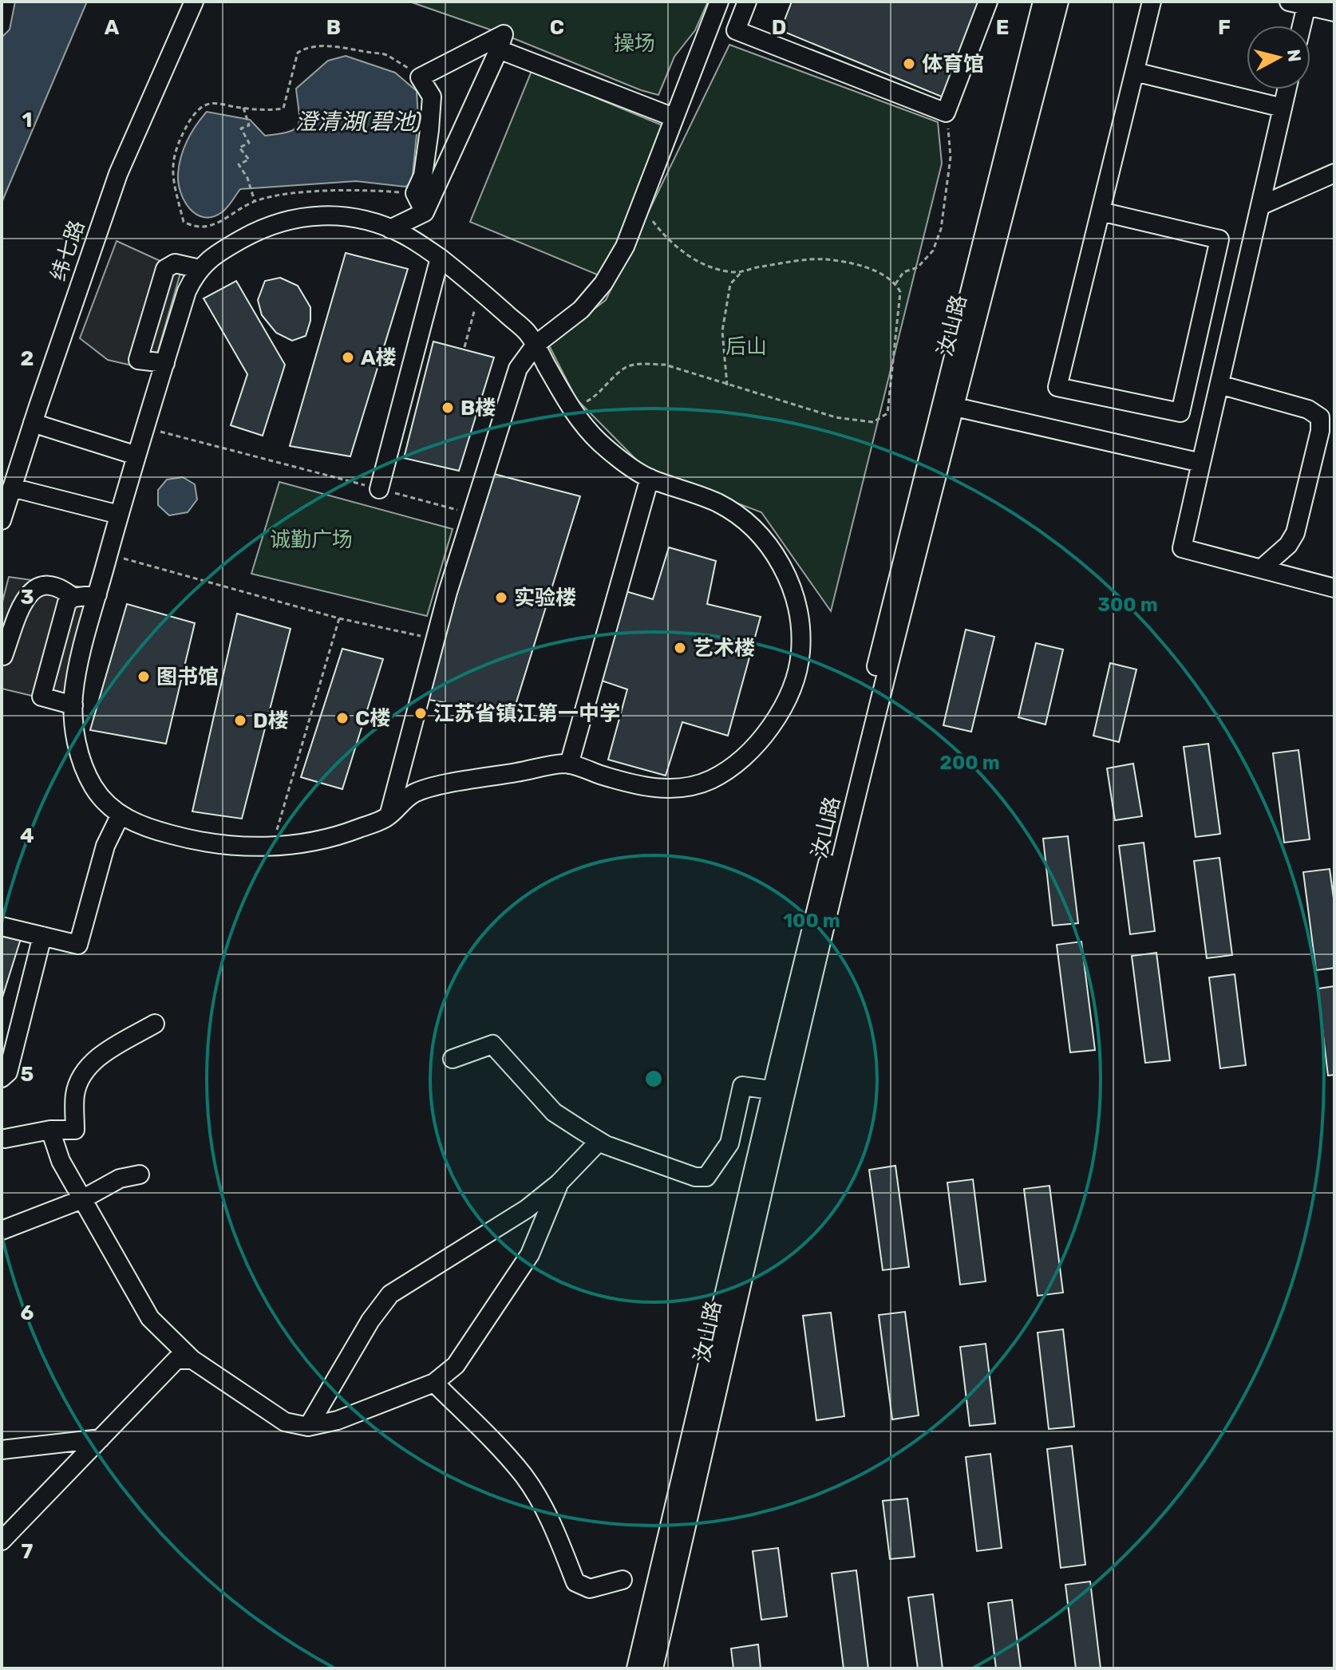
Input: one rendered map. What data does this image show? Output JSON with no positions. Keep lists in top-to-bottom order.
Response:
{
  "streets": {
    "street": ["纬七路", "汝山路"]
  },
  "water": ["澄清湖(碧池)"],
  "parks": ["操场", "后山", "诚勤广场"],
  "places": [
    "体育馆",
    "A楼",
    "B楼",
    "实验楼",
    "艺术楼",
    "图书馆",
    "江苏省镇江第一中学",
    "C楼",
    "D楼"
  ],
  "north": "right",
  "grid": {
    "columns": [
      "A",
      "B",
      "C",
      "D",
      "E",
      "F"
    ],
    "rows": [
      "1",
      "2",
      "3",
      "4",
      "5",
      "6",
      "7"
    ]
  },
  "rings": ["300 m", "200 m", "100 m"]
}
